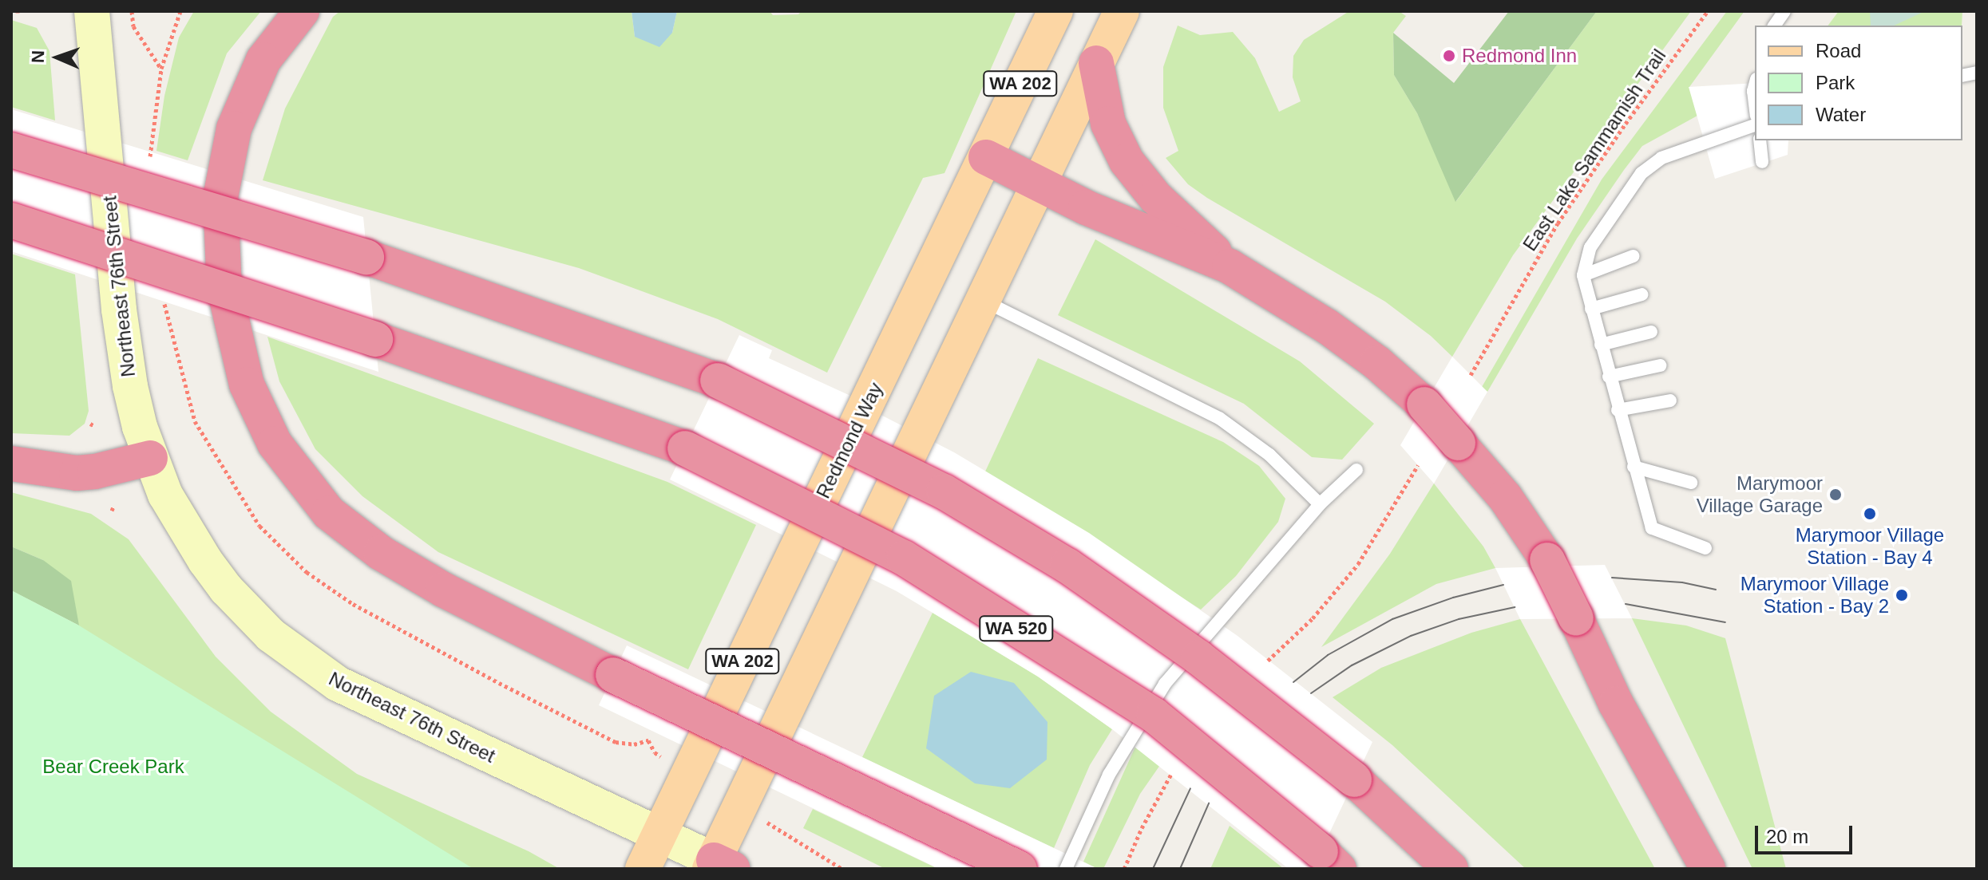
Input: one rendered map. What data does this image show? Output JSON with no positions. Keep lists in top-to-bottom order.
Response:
{
  "streets": {
    "highway": ["WA 520"],
    "main road": ["WA 202", "Northeast 76th Street", "Redmond Way"],
    "path": ["East Lake Sammamish Trail"]
  },
  "crossings": [
    ["WA 202", "Northeast 76th Street"],
    ["Northeast 76th Street", "Redmond Way"]
  ],
  "parks": ["Bear Creek Park"],
  "places": [
    "Redmond Inn",
    "Marymoor Village Garage",
    "Marymoor Village Station - Bay 4",
    "Marymoor Village Station - Bay 2"
  ],
  "legend": ["Road", "Park", "Water"],
  "scale_bar": "20 m",
  "north": "left"
}
